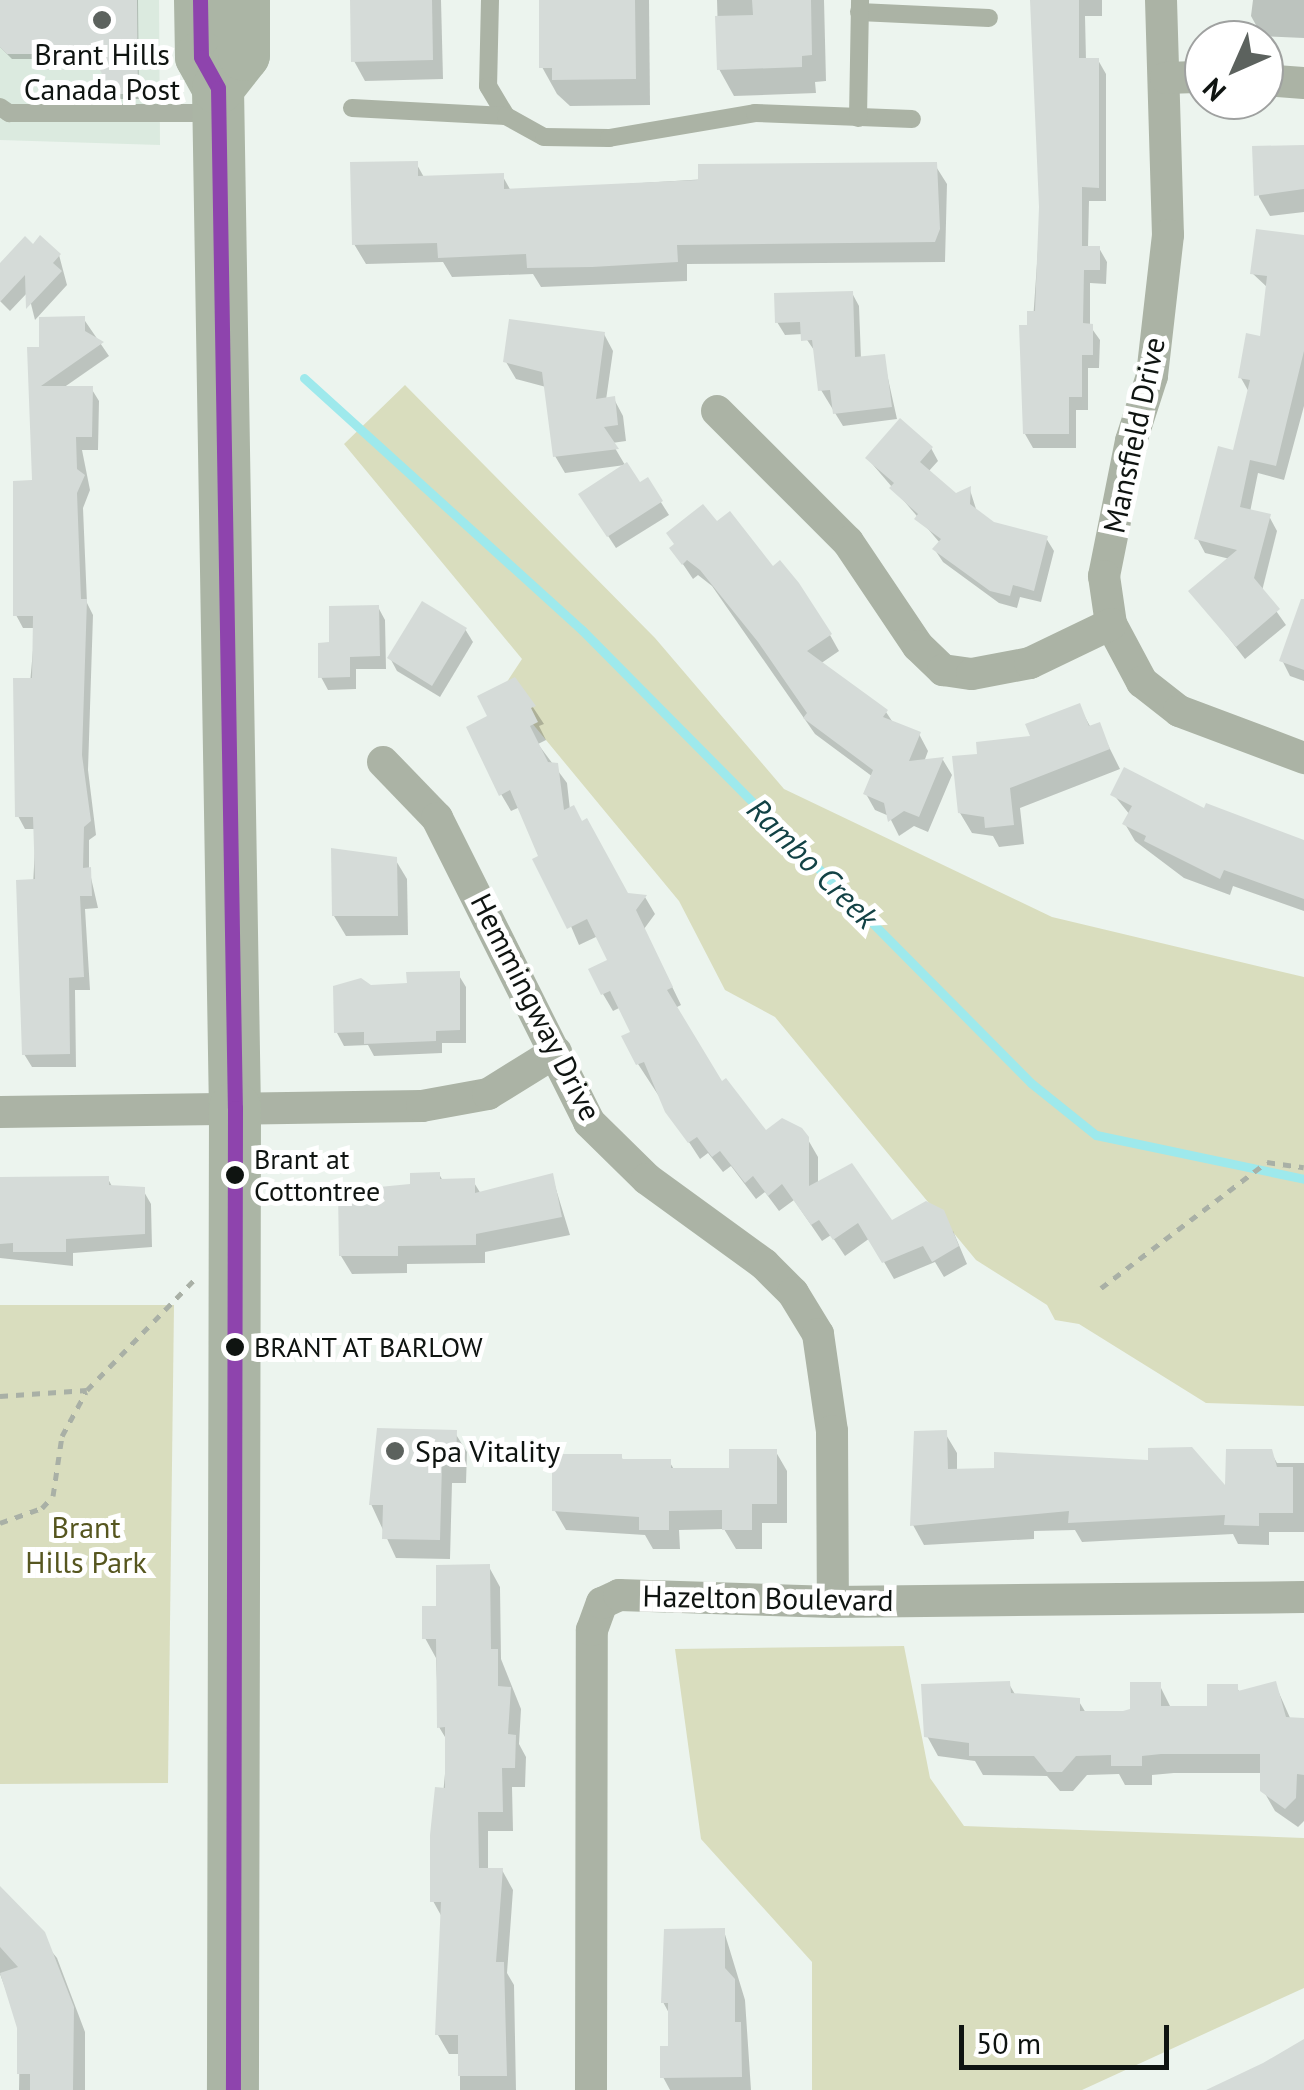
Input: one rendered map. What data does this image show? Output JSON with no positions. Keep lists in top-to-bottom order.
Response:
{
  "streets": {
    "street": ["Mansfield Drive", "Hemmingway Drive", "Hazelton Boulevard"]
  },
  "crossings": [
    ["Hemmingway Drive", "Hazelton Boulevard"]
  ],
  "water": ["Rambo Creek"],
  "parks": ["Brant Hills Park"],
  "places": [
    "Brant Hills Canada Post",
    "Brant at Cottontree",
    "BRANT AT BARLOW",
    "Spa Vitality"
  ],
  "scale_bar": "50 m",
  "north": "bottom left"
}
